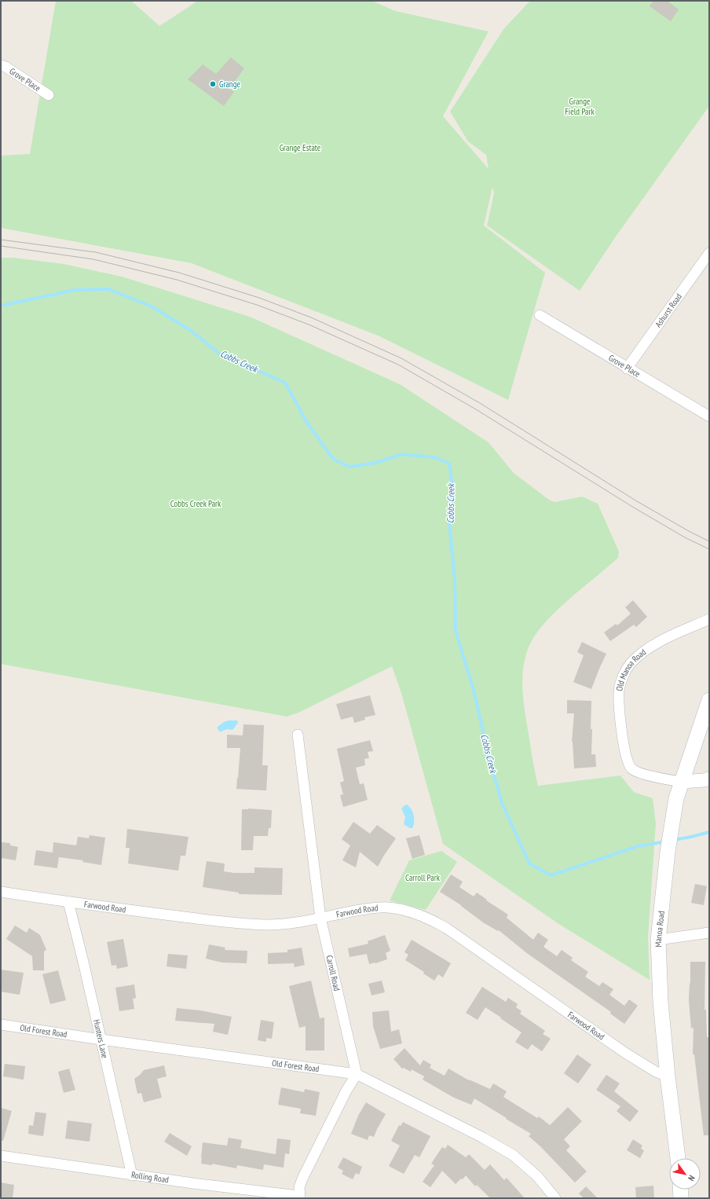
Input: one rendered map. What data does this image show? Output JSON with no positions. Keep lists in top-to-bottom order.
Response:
{
  "streets": {
    "main road": ["Manoa Road"],
    "street": [
      "Grove Place",
      "Ashurst Road",
      "Old Manoa Road",
      "Farwood Road",
      "Carroll Road",
      "Old Forest Road",
      "Hunters Lane",
      "Rolling Road"
    ]
  },
  "crossings": [
    ["Grove Place", "Ashurst Road"],
    ["Old Manoa Road", "Manoa Road"],
    ["Farwood Road", "Manoa Road"],
    ["Farwood Road", "Carroll Road"],
    ["Farwood Road", "Hunters Lane"],
    ["Carroll Road", "Old Forest Road"],
    ["Old Forest Road", "Hunters Lane"],
    ["Hunters Lane", "Rolling Road"]
  ],
  "water": ["Cobbs Creek"],
  "parks": [
    "Grange Field Park",
    "Grange Estate",
    "Cobbs Creek Park",
    "Carroll Park"
  ],
  "places": ["Grange"],
  "north": "bottom right"
}
